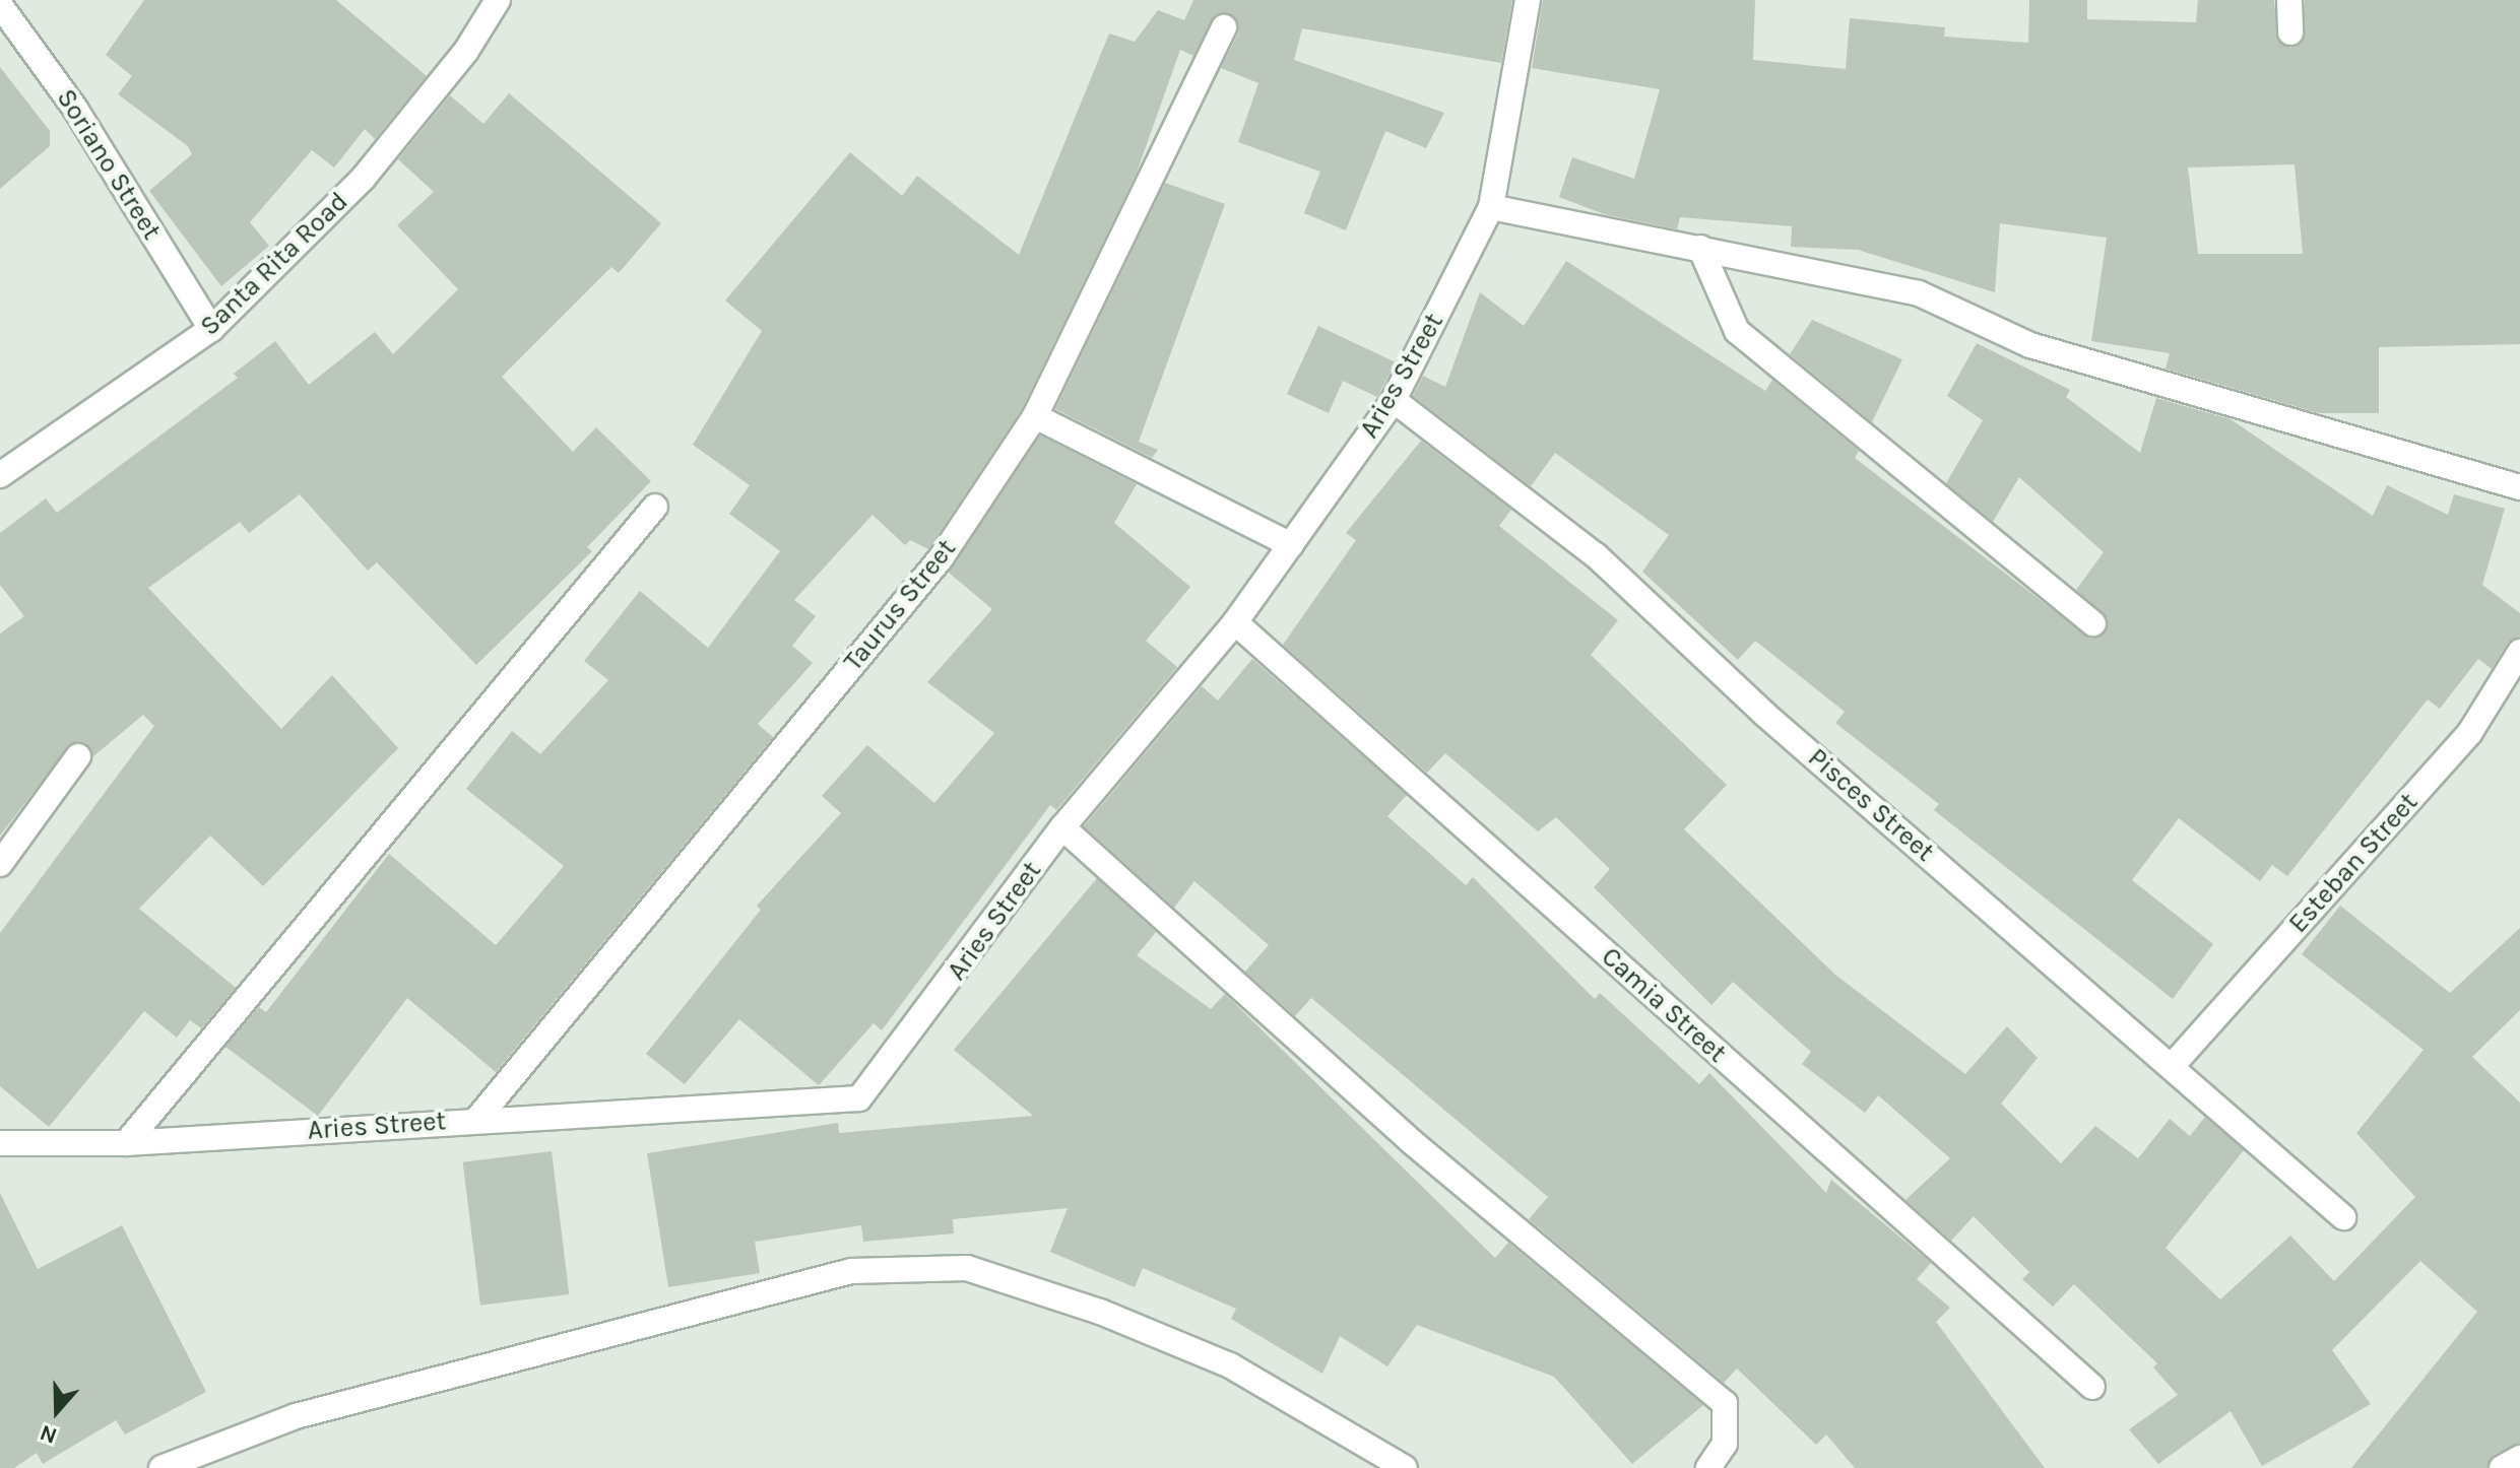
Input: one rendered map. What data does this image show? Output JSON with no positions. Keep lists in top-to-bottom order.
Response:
{
  "streets": {
    "street": [
      "Soriano Street",
      "Santa Rita Road",
      "Aries Street",
      "Taurus Street",
      "Pisces Street",
      "Esteban Street",
      "Camia Street"
    ]
  },
  "crossings": [
    ["Soriano Street", "Santa Rita Road"],
    ["Aries Street", "Taurus Street"],
    ["Aries Street", "Pisces Street"],
    ["Aries Street", "Camia Street"],
    ["Pisces Street", "Esteban Street"]
  ],
  "north": "bottom"
}
